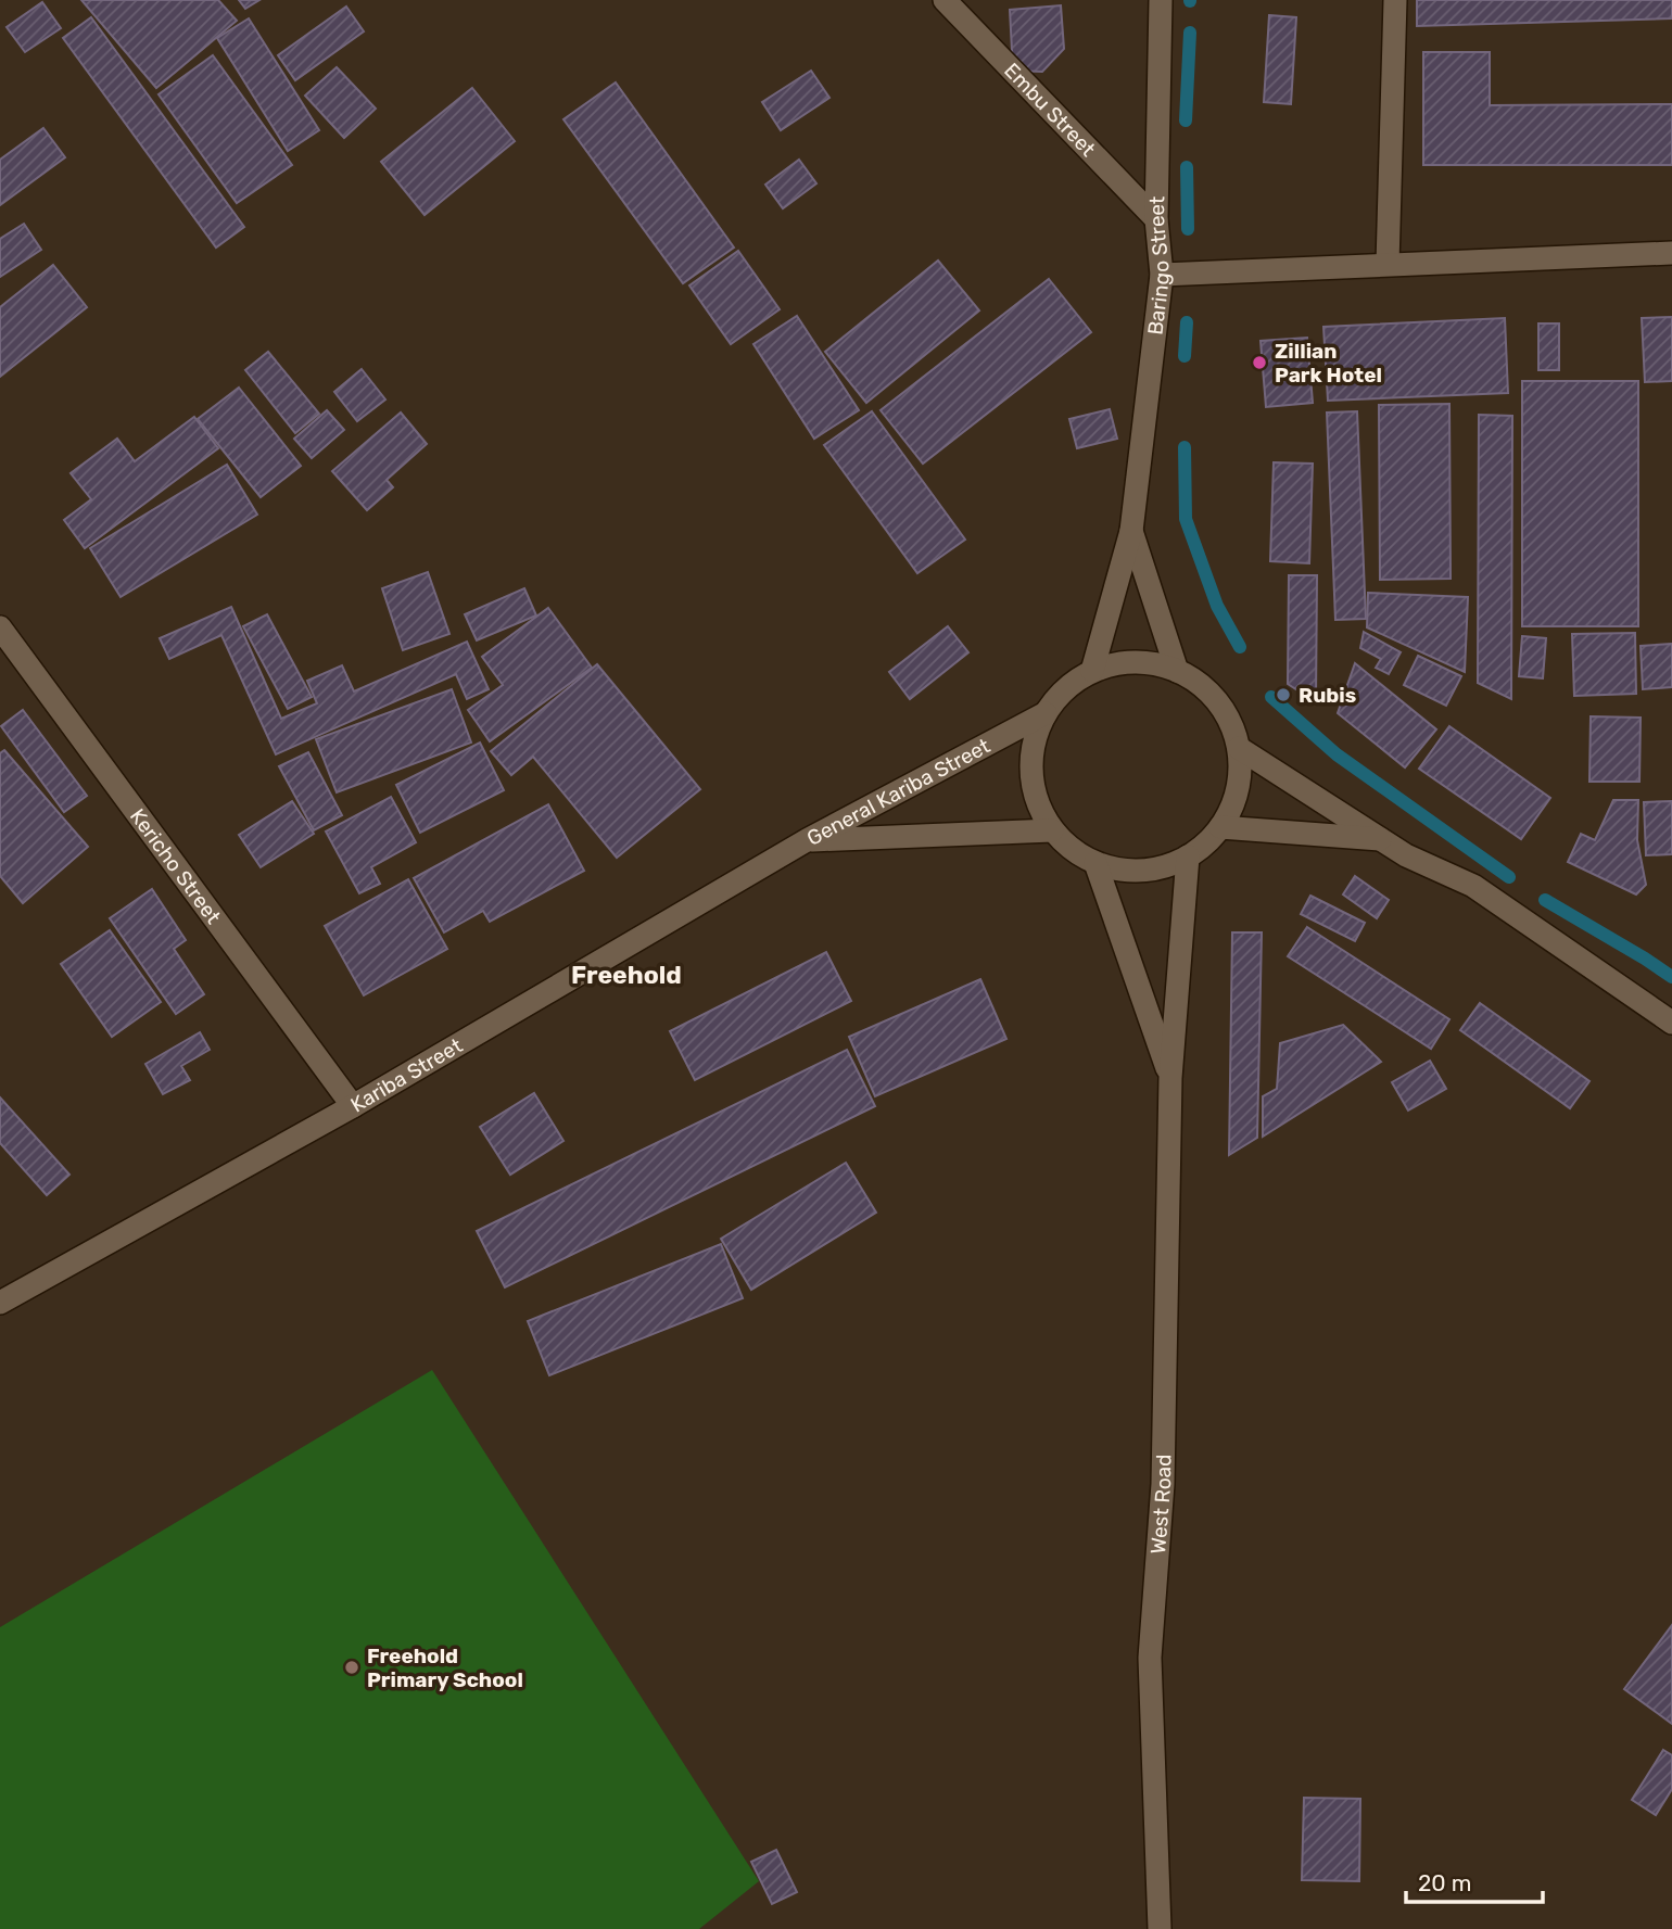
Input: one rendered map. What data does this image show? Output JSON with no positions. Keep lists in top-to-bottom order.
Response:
{
  "streets": {
    "street": [
      "Embu Street",
      "Baringo Street",
      "General Kariba Street",
      "Kericho Street",
      "Kariba Street",
      "West Road"
    ]
  },
  "crossings": [
    ["Embu Street", "Baringo Street"],
    ["Baringo Street", "General Kariba Street"],
    ["Baringo Street", "West Road"],
    ["General Kariba Street", "Kariba Street"],
    ["General Kariba Street", "West Road"],
    ["Kericho Street", "Kariba Street"]
  ],
  "districts": ["Freehold"],
  "places": ["Zillian Park Hotel", "Rubis", "Freehold Primary School"],
  "scale_bar": "20 m"
}
